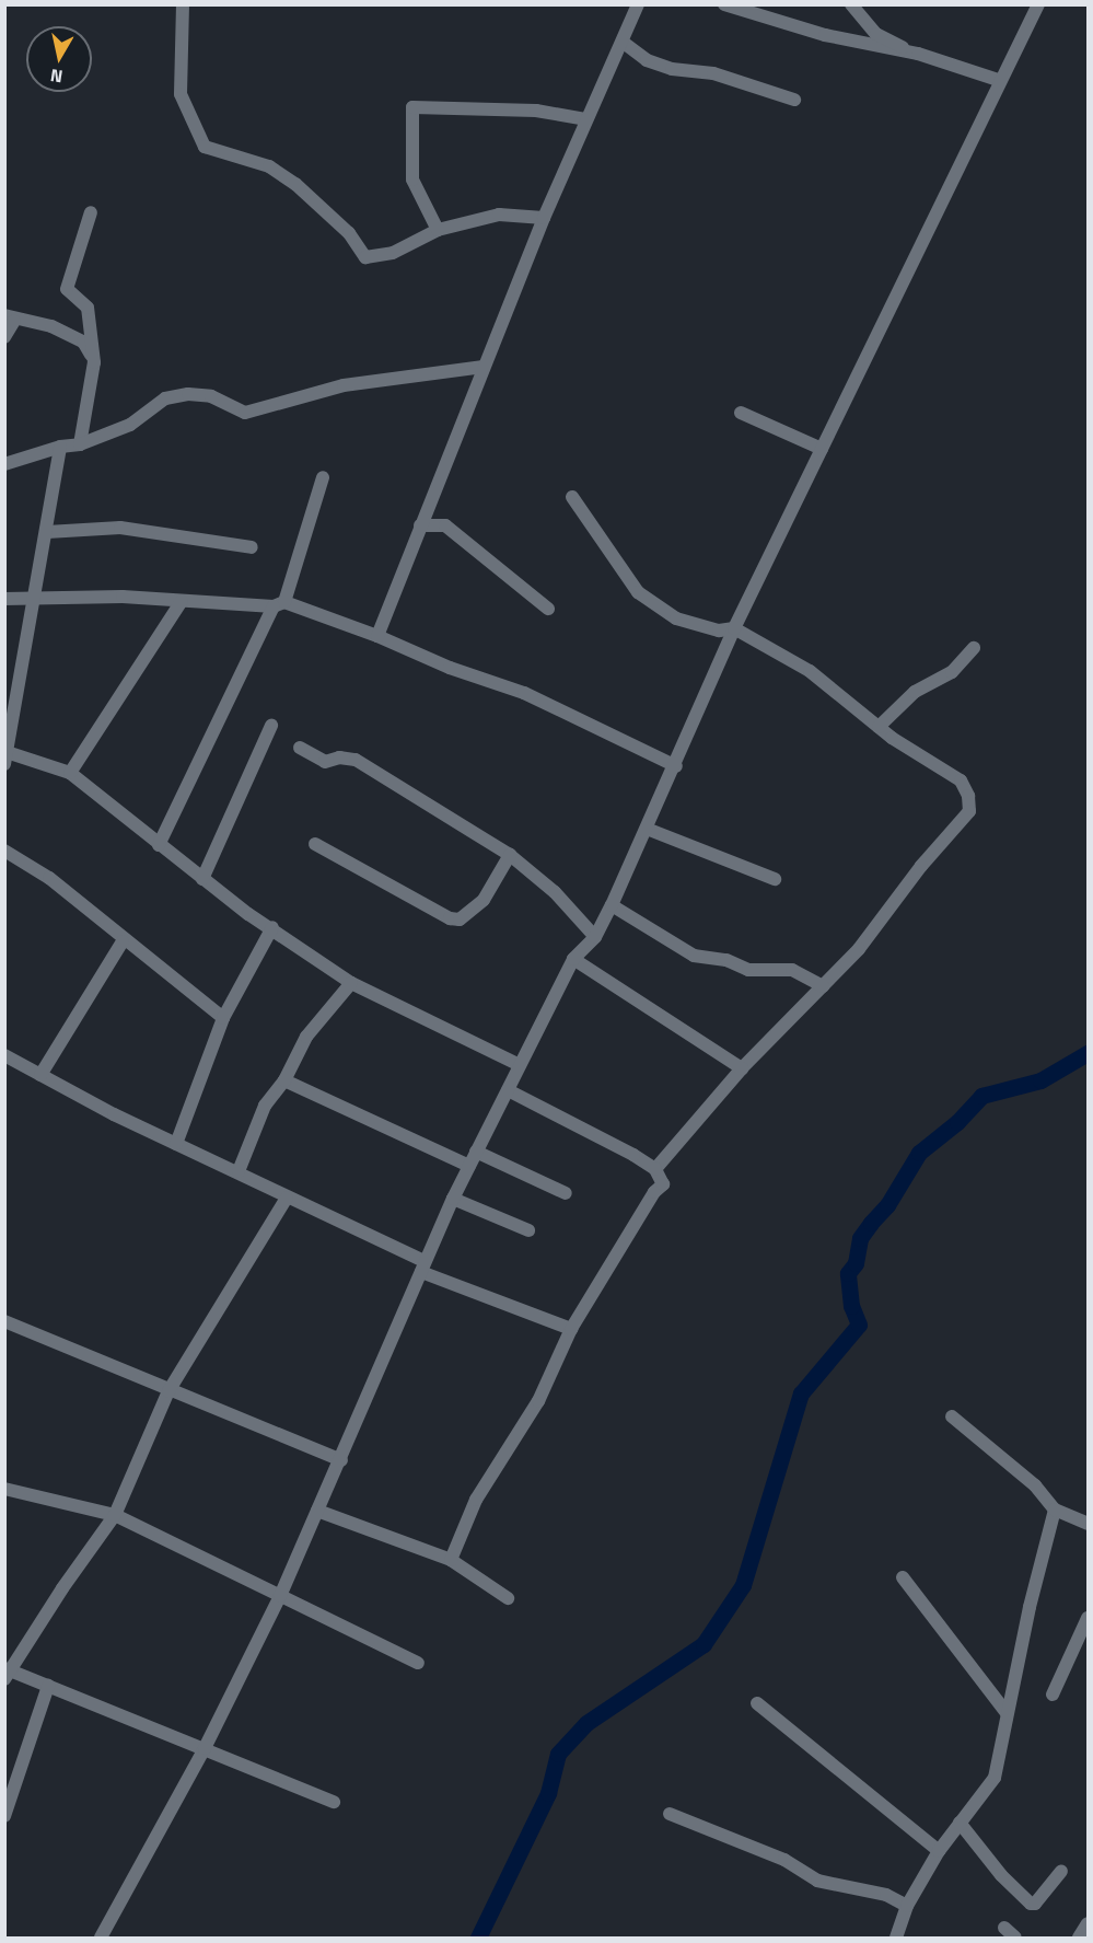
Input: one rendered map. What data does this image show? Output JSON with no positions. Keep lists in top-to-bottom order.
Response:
{
  "north": "bottom"
}
